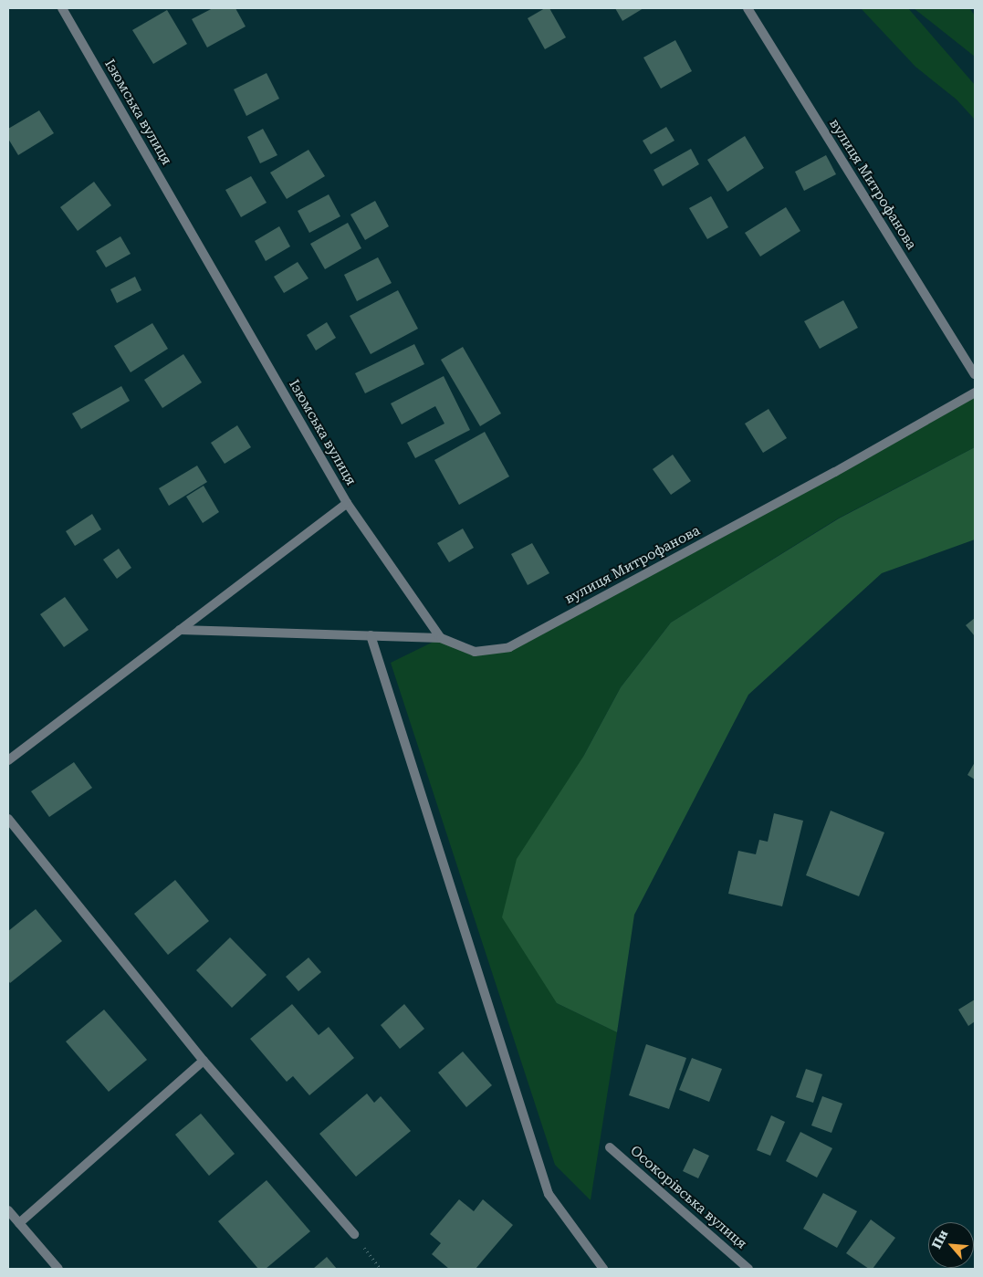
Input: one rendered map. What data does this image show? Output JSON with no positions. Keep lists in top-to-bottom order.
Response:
{
  "streets": {
    "street": ["Ізюмська вулиця", "вулиця Митрофанова", "Осокорівська вулиця"]
  },
  "north": "top left"
}
